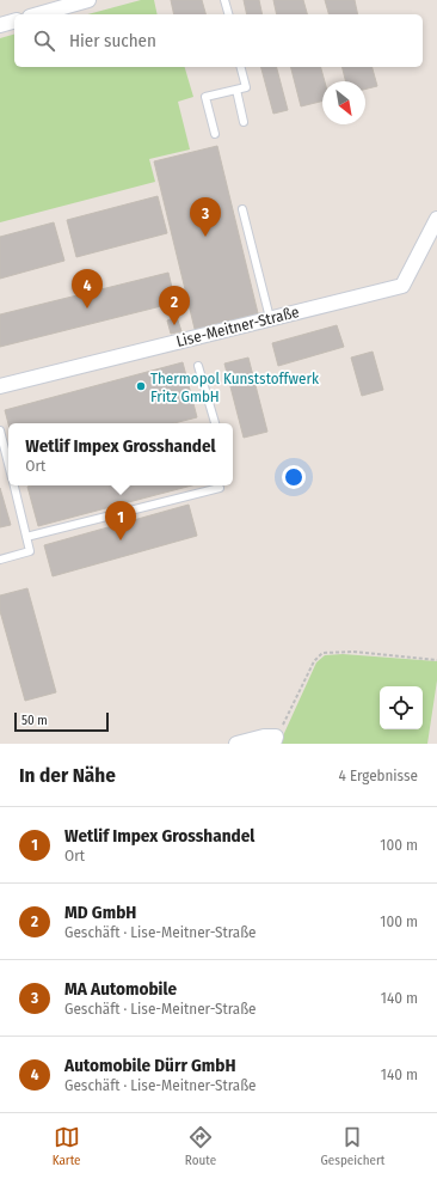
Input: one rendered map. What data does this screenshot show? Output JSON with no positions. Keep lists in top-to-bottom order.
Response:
{
  "streets": {
    "street": ["Lise-Meitner-Straße"]
  },
  "places": ["Thermopol Kunststoffwerk Fritz GmbH"],
  "scale_bar": "50 m",
  "north": "bottom right",
  "page": {
    "search": "Hier suchen",
    "pins": [
      "3",
      "4",
      "2",
      "1"
    ],
    "popup": ["Wetlif Impex Grosshandel", "Ort"],
    "scale": "50 m",
    "heading": ["In der Nähe", "4 Ergebnisse"],
    "list": [
      {
        "mark": "1",
        "name": "Wetlif Impex Grosshandel",
        "note": "Ort",
        "value": "100 m"
      },
      {
        "mark": "2",
        "name": "MD GmbH",
        "note": "Geschäft · Lise-Meitner-Straße",
        "value": "100 m"
      },
      {
        "mark": "3",
        "name": "MA Automobile",
        "note": "Geschäft · Lise-Meitner-Straße",
        "value": "140 m"
      },
      {
        "mark": "4",
        "name": "Automobile Dürr GmbH",
        "note": "Geschäft · Lise-Meitner-Straße",
        "value": "140 m"
      }
    ],
    "nav": ["Karte", "Route", "Gespeichert"]
  }
}
